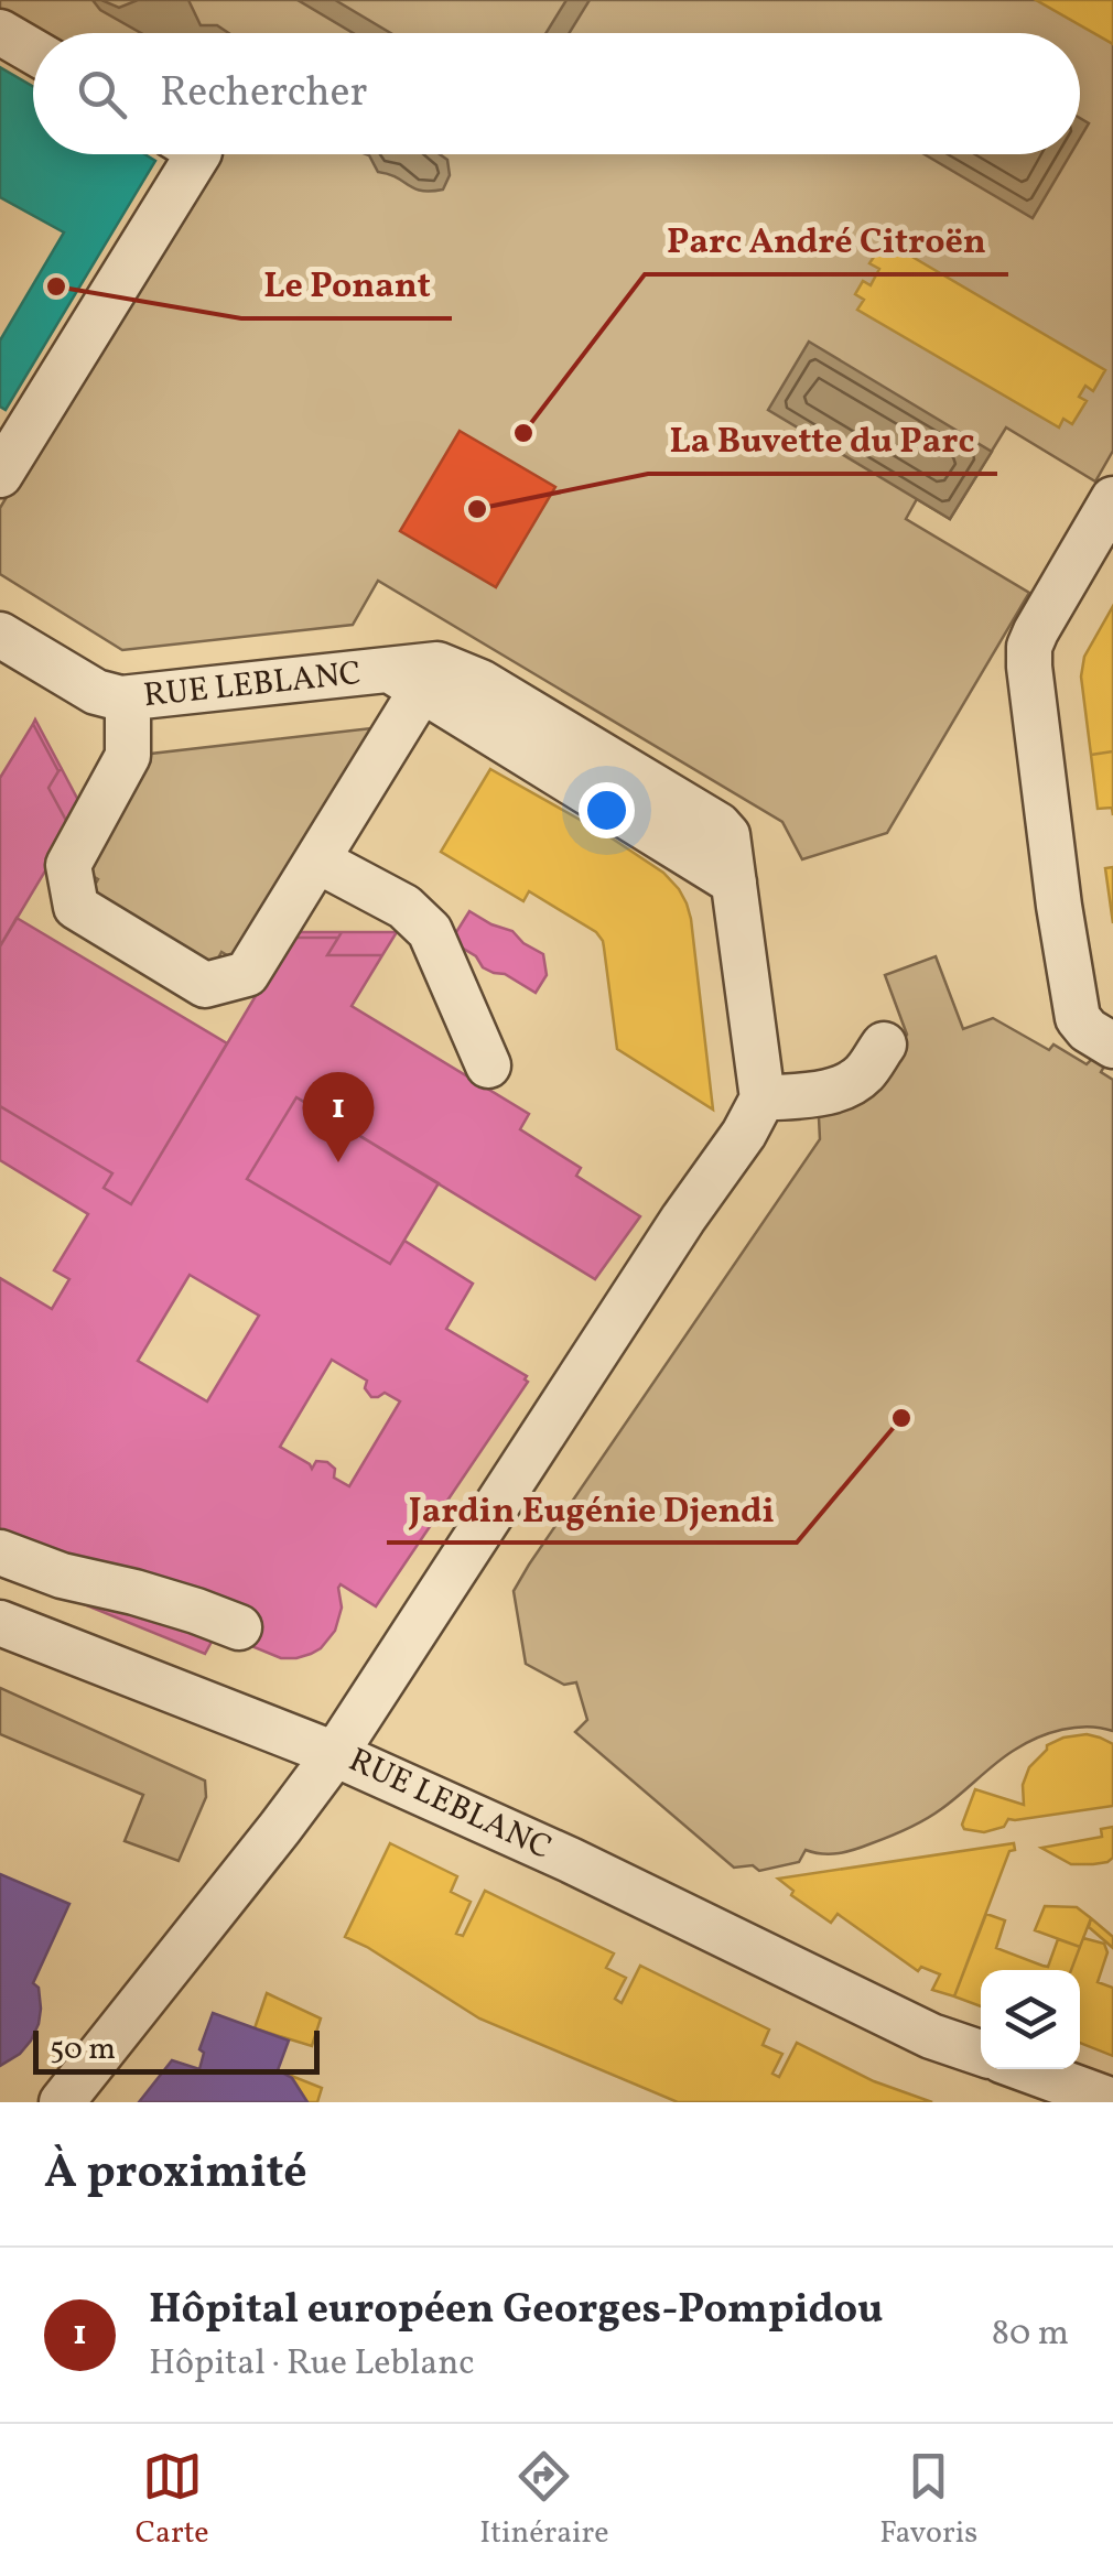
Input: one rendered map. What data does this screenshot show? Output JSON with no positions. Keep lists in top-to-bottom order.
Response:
{
  "streets": {
    "street": ["RUE LEBLANC"]
  },
  "places": [
    "Le Ponant",
    "Parc André Citroën",
    "La Buvette du Parc",
    "Jardin Eugénie Djendi"
  ],
  "scale_bar": "50 m",
  "page": {
    "search": "Rechercher",
    "pins": "1",
    "scale": "50 m",
    "heading": "À proximité",
    "list": [
      {
        "mark": "1",
        "name": "Hôpital européen Georges-Pompidou",
        "note": "Hôpital · Rue Leblanc",
        "value": "80 m"
      }
    ],
    "nav": ["Carte", "Itinéraire", "Favoris"]
  }
}
